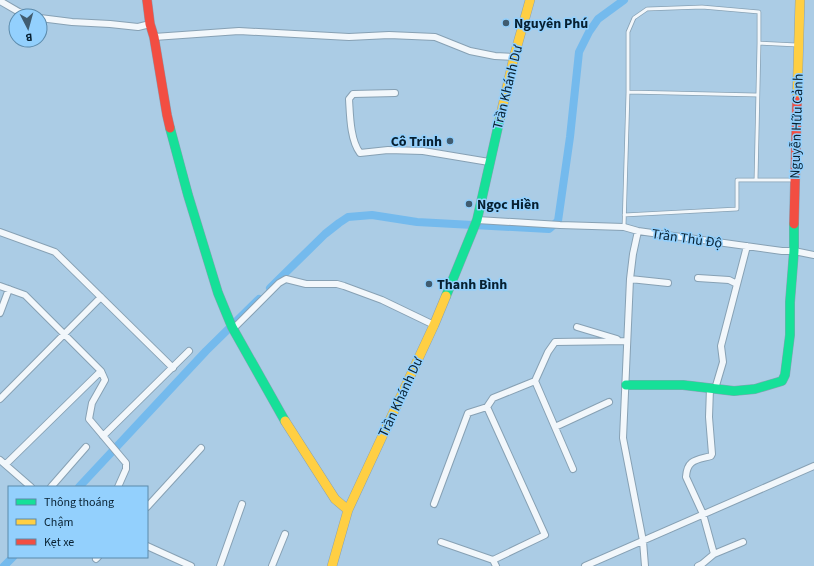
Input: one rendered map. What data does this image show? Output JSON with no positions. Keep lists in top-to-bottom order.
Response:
{
  "streets": {
    "street": ["Trần Khánh Dư", "Nguyễn Hữu Cảnh", "Trần Thủ Độ"]
  },
  "crossings": [
    ["Trần Khánh Dư", "Trần Thủ Độ"],
    ["Nguyễn Hữu Cảnh", "Trần Thủ Độ"]
  ],
  "places": [
    "Nguyên Phú",
    "Cô Trinh",
    "Ngọc Hiền",
    "Thanh Bình"
  ],
  "legend": ["Thông thoáng", "Chậm", "Kẹt xe"],
  "north": "bottom"
}
